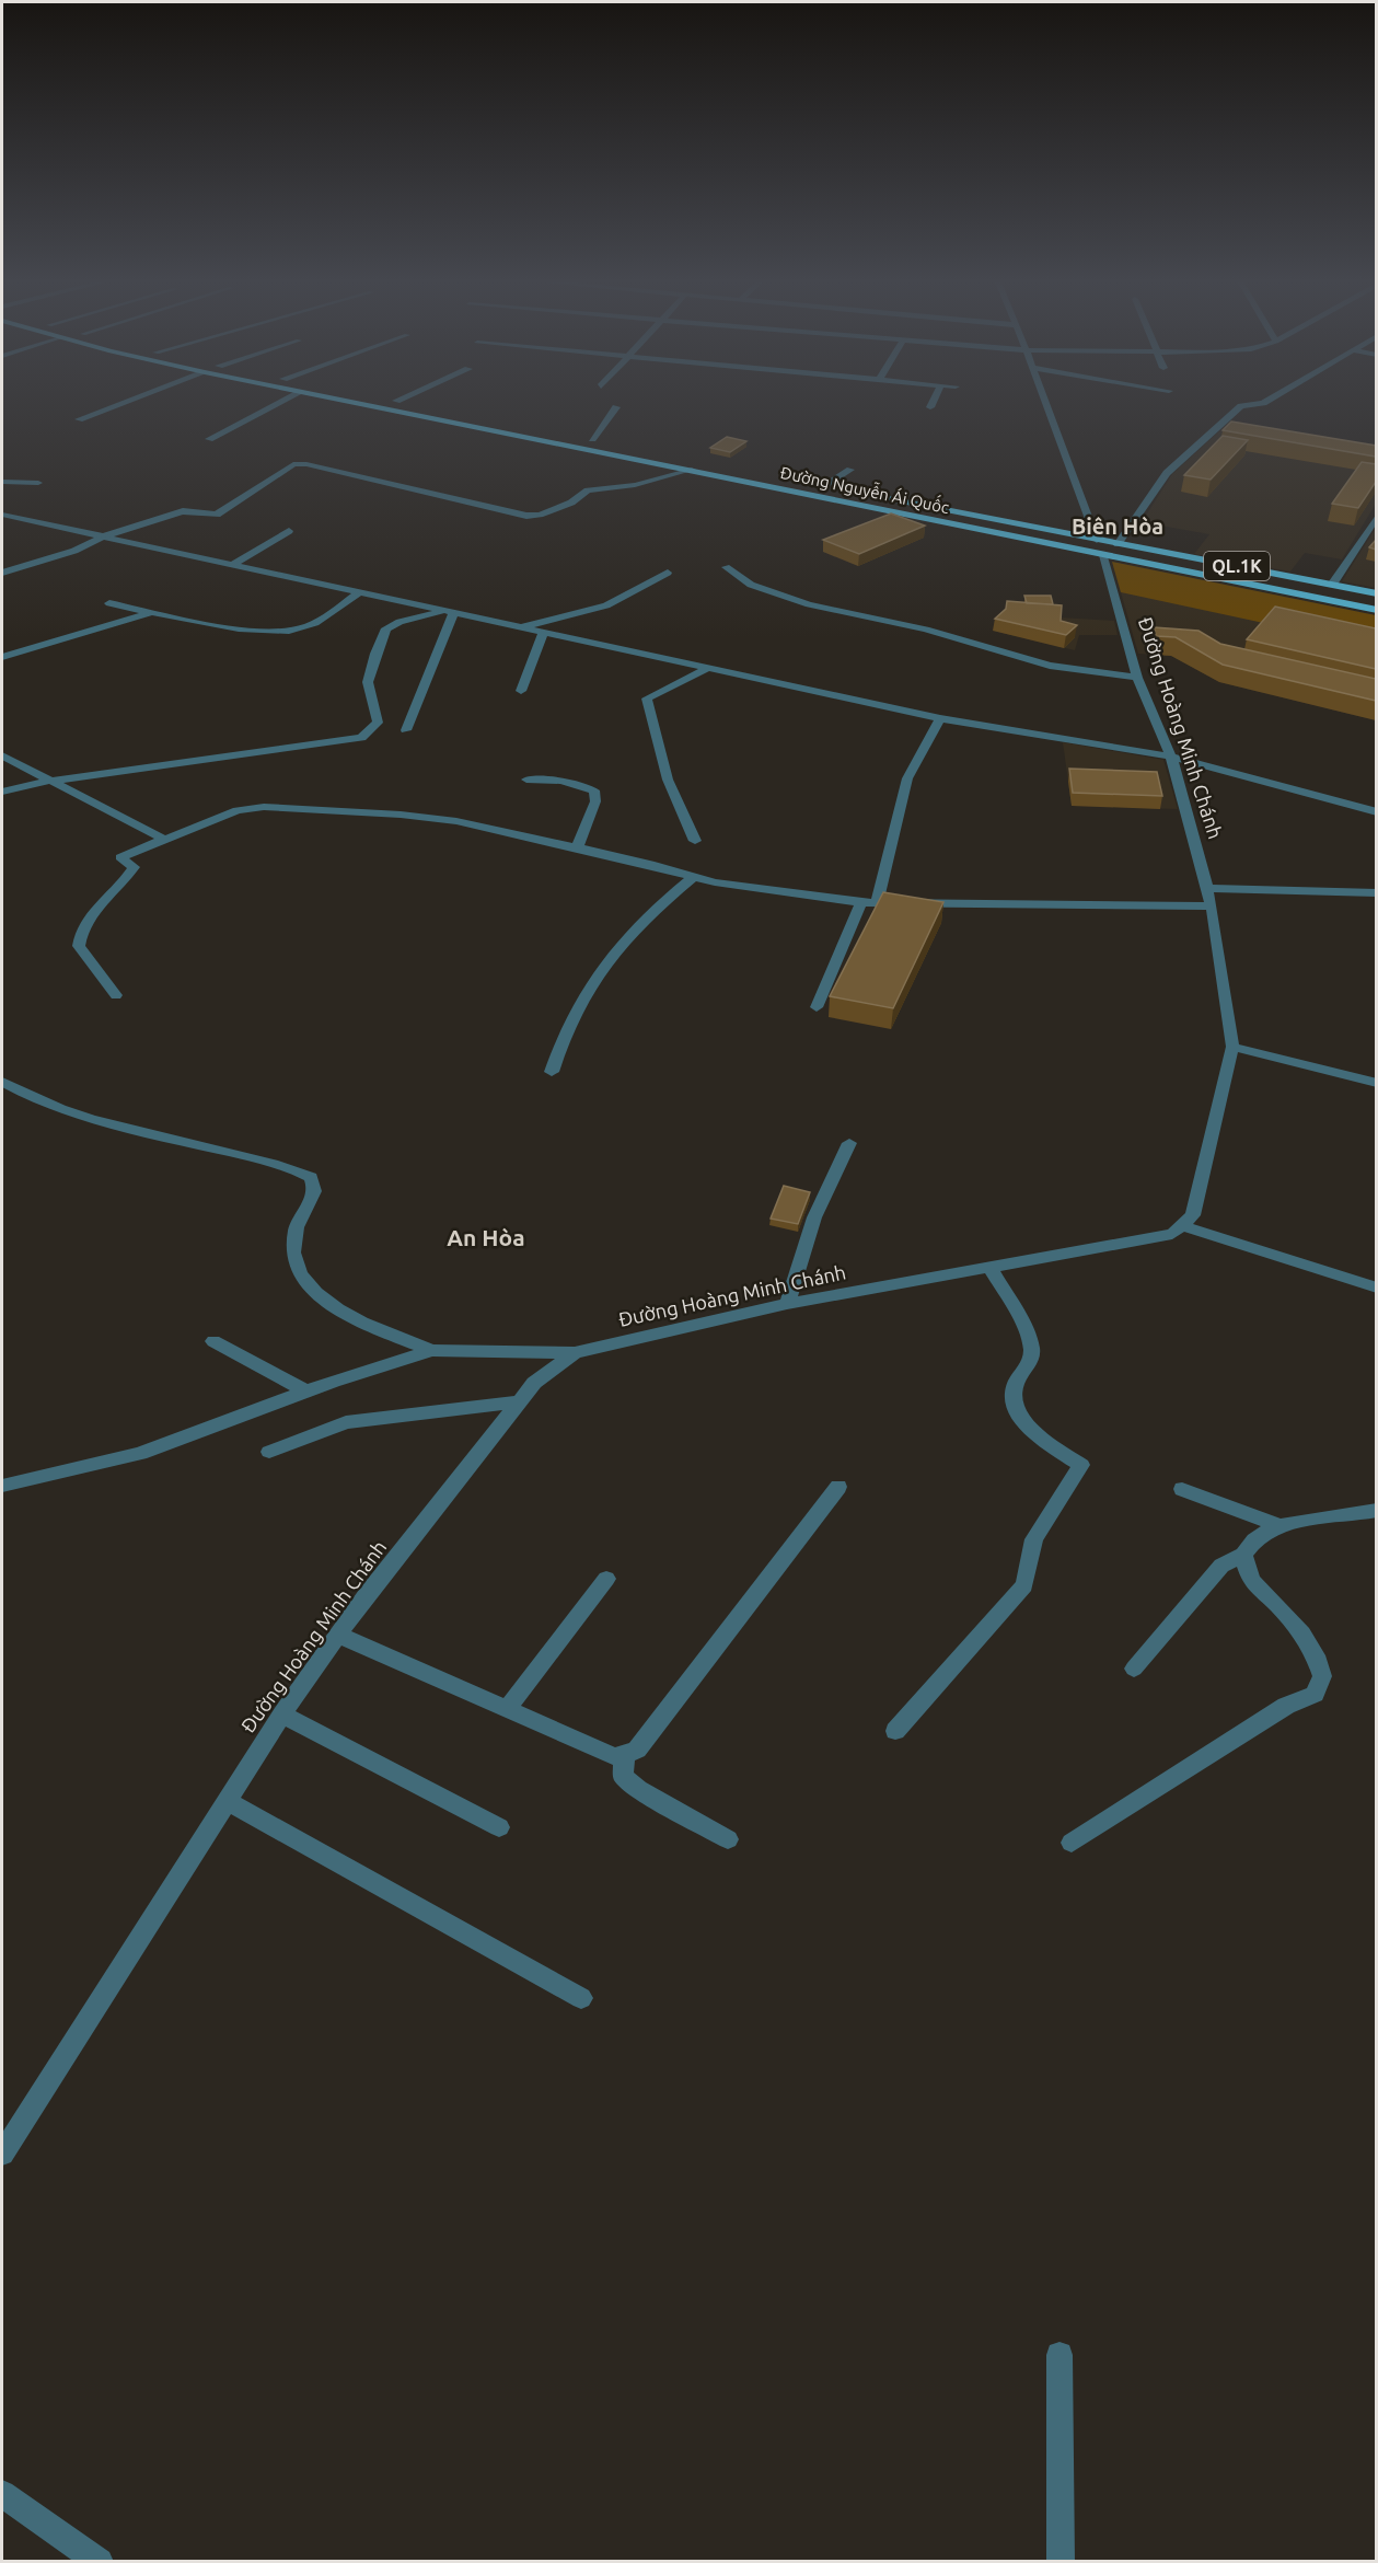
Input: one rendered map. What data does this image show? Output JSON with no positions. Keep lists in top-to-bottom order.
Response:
{
  "streets": {
    "main road": ["Đường Nguyễn Ái Quốc", "QL.1K"],
    "street": ["Đường Hoàng Minh Chánh"]
  },
  "crossings": [
    ["Đường Nguyễn Ái Quốc", "QL.1K"],
    ["Đường Nguyễn Ái Quốc", "Đường Hoàng Minh Chánh"],
    ["QL.1K", "Đường Hoàng Minh Chánh"]
  ],
  "districts": ["Biên Hòa", "An Hòa"]
}
